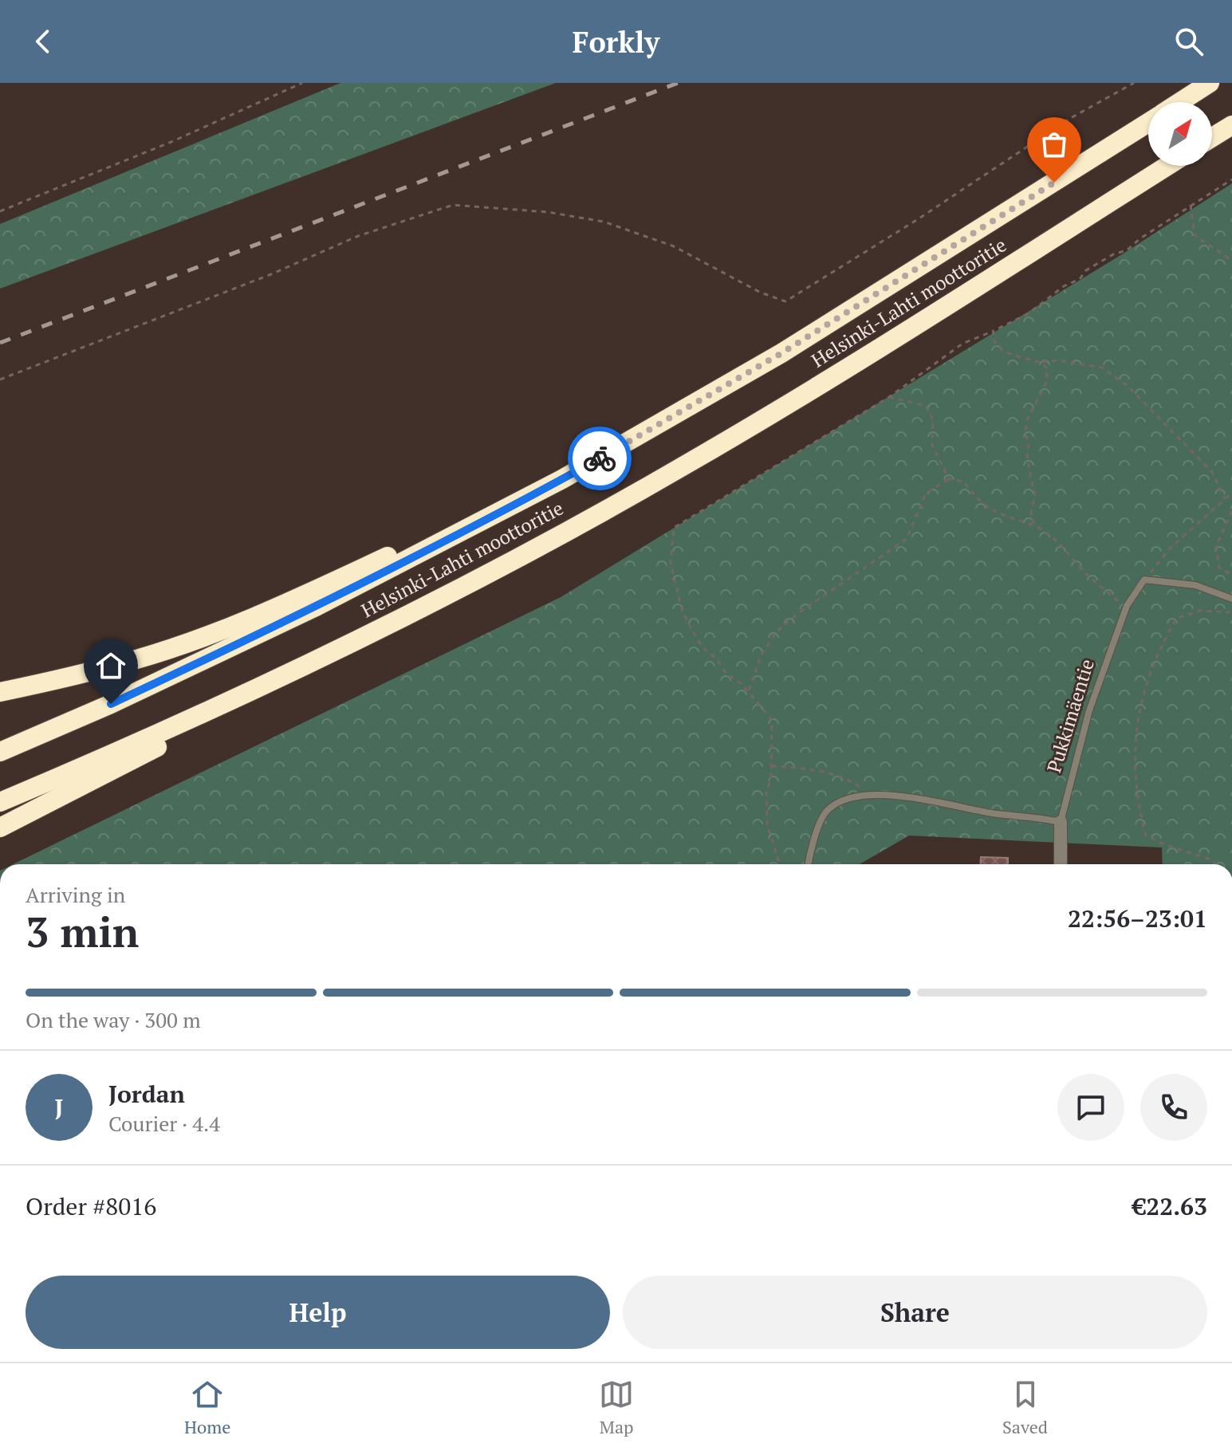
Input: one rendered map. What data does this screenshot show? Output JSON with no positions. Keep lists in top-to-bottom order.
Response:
{
  "streets": {
    "highway": ["Helsinki-Lahti moottoritie"],
    "street": ["Pukkimäentie"]
  },
  "north": "top right",
  "page": {
    "header": "Forkly",
    "heading": ["3 min", "Arriving in", "22:56–23:01"],
    "panel": [
      "Jordan",
      "Courier · 4.4",
      "Order #8016",
      "€22.63"
    ],
    "bar": "On the way · 300 m",
    "round": "J",
    "buttons": ["Help", "Share"],
    "tabs": ["Home", "Map", "Saved"]
  }
}
